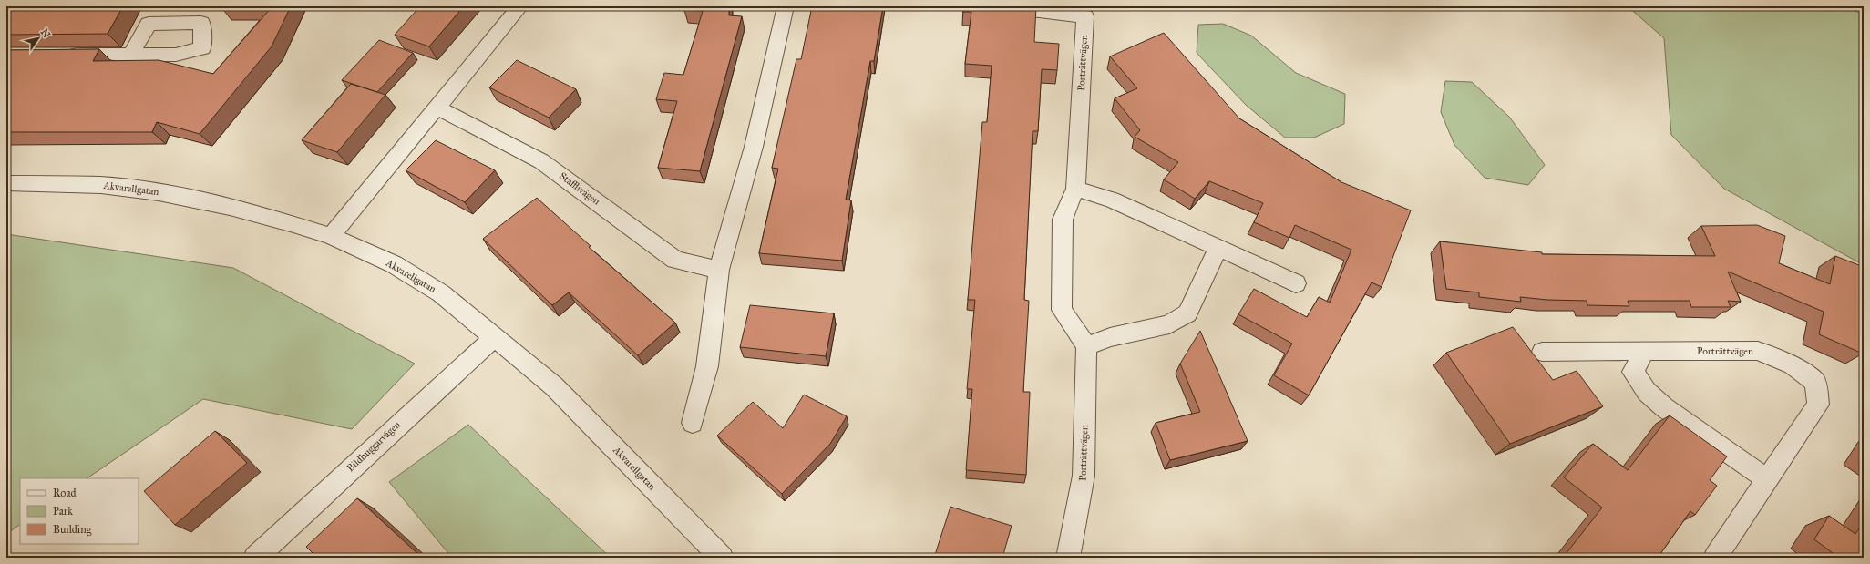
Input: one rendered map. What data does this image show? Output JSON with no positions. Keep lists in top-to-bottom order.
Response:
{
  "streets": {
    "street": [
      "Porträttvägen",
      "Akvarellgatan",
      "Stafflivägen",
      "Bildhuggarvägen"
    ]
  },
  "crossings": [
    ["Akvarellgatan", "Bildhuggarvägen"]
  ],
  "legend": ["Road", "Park", "Building"],
  "north": "top right"
}
